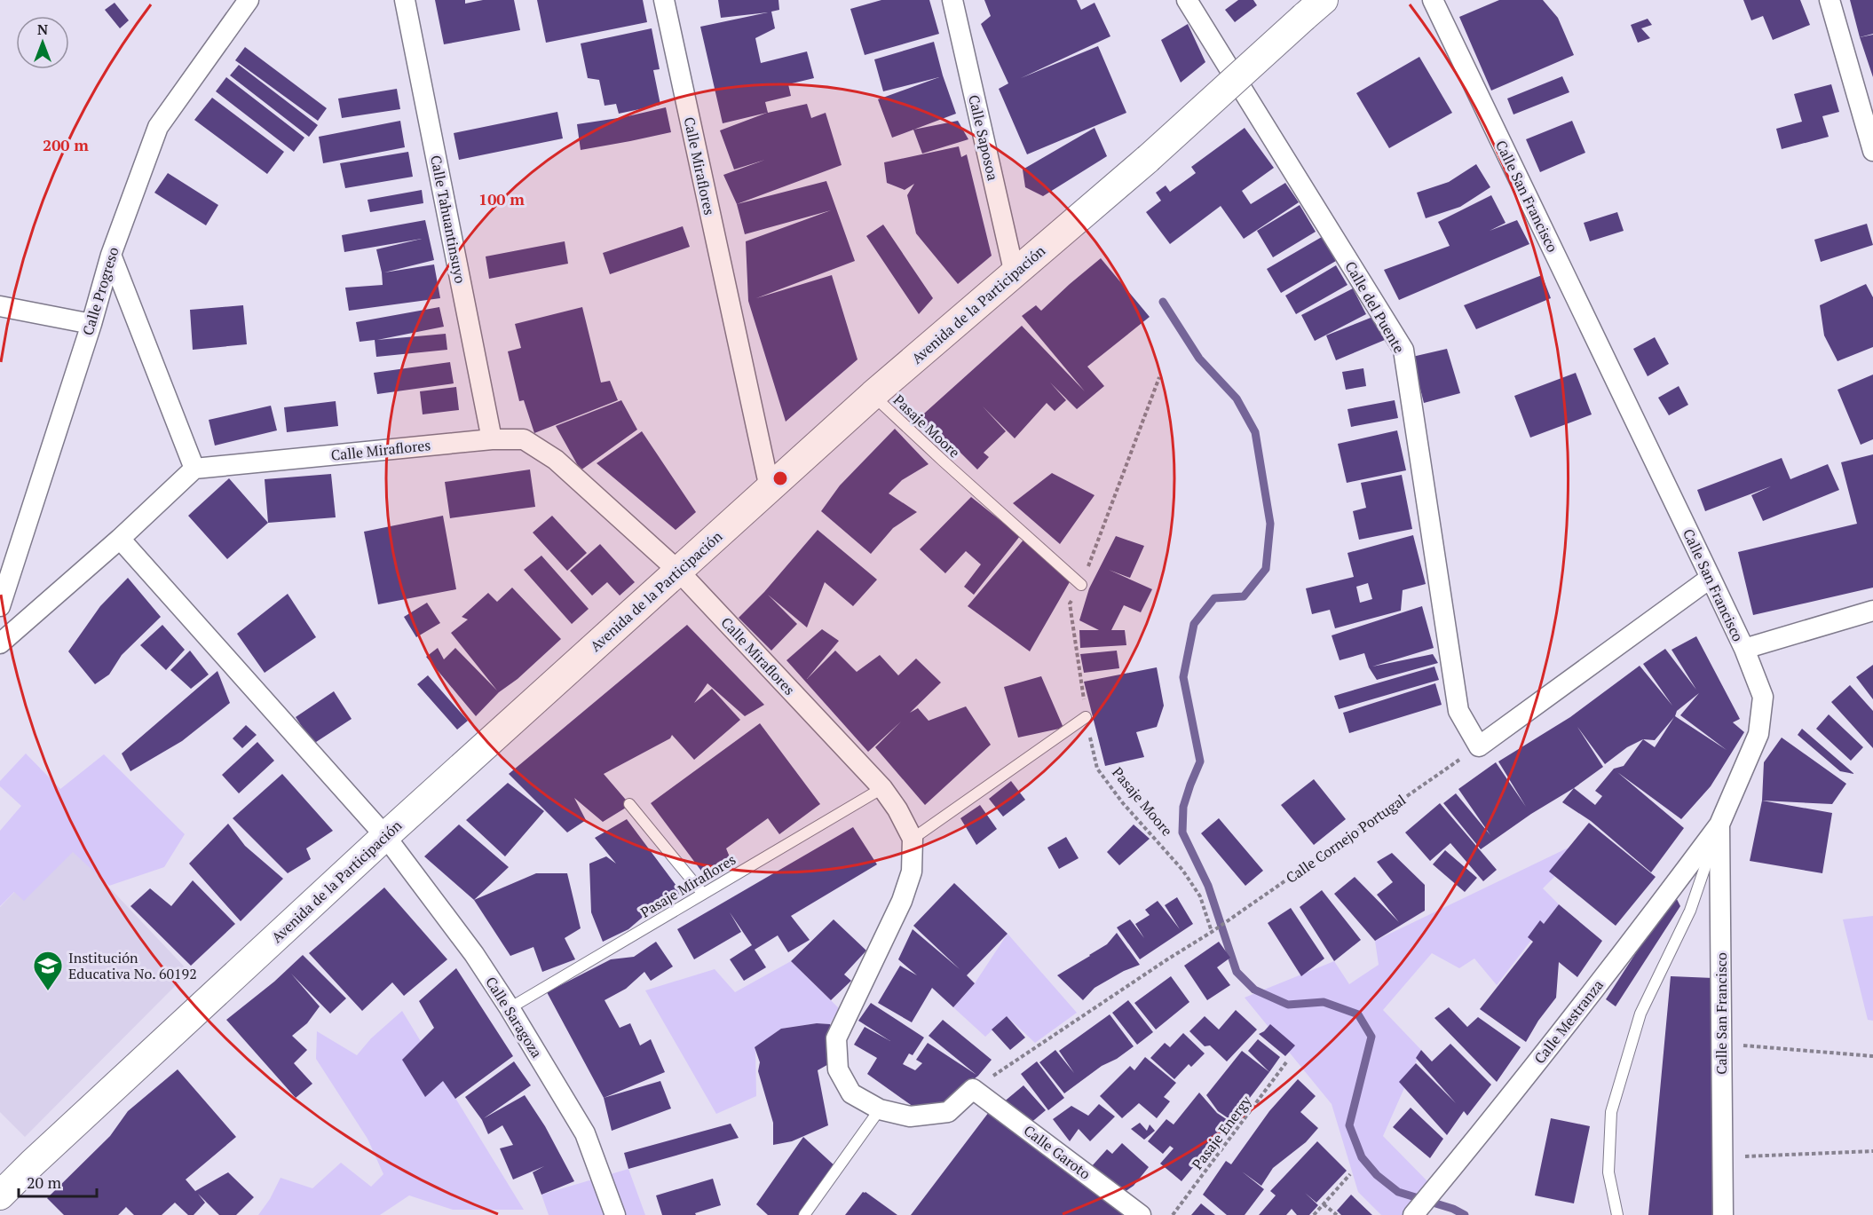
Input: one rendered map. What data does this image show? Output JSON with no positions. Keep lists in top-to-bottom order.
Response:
{
  "streets": {
    "main road": ["Avenida de la Participación"],
    "street": [
      "Calle Saposoa",
      "Calle Miraflores",
      "Calle San Francisco",
      "Calle Tahuantinsuyo",
      "Calle Progreso",
      "Calle del Puente",
      "Calle Saragoza",
      "Calle Mestranza",
      "Calle Garoto"
    ],
    "lane": ["Pasaje Moore", "Pasaje Miraflores"],
    "path": ["Calle Cornejo Portugal", "Pasaje Energy"]
  },
  "crossings": [
    ["Calle Saposoa", "Avenida de la Participación"],
    ["Calle Miraflores", "Calle Tahuantinsuyo"],
    ["Calle Miraflores", "Avenida de la Participación"],
    ["Calle Miraflores", "Calle Cornejo Portugal"],
    ["Calle Miraflores", "Pasaje Miraflores"],
    ["Calle Miraflores", "Calle Garoto"],
    ["Calle San Francisco", "Calle Mestranza"],
    ["Avenida de la Participación", "Pasaje Moore"],
    ["Avenida de la Participación", "Calle Saragoza"],
    ["Calle del Puente", "Calle Cornejo Portugal"],
    ["Pasaje Moore", "Calle Cornejo Portugal"],
    ["Calle Cornejo Portugal", "Calle Garoto"],
    ["Pasaje Miraflores", "Calle Saragoza"]
  ],
  "places": {
    "school or university": ["Institución Educativa No. 60192"]
  },
  "scale_bar": "20 m",
  "north": "top",
  "rings": ["200 m", "100 m"]
}
